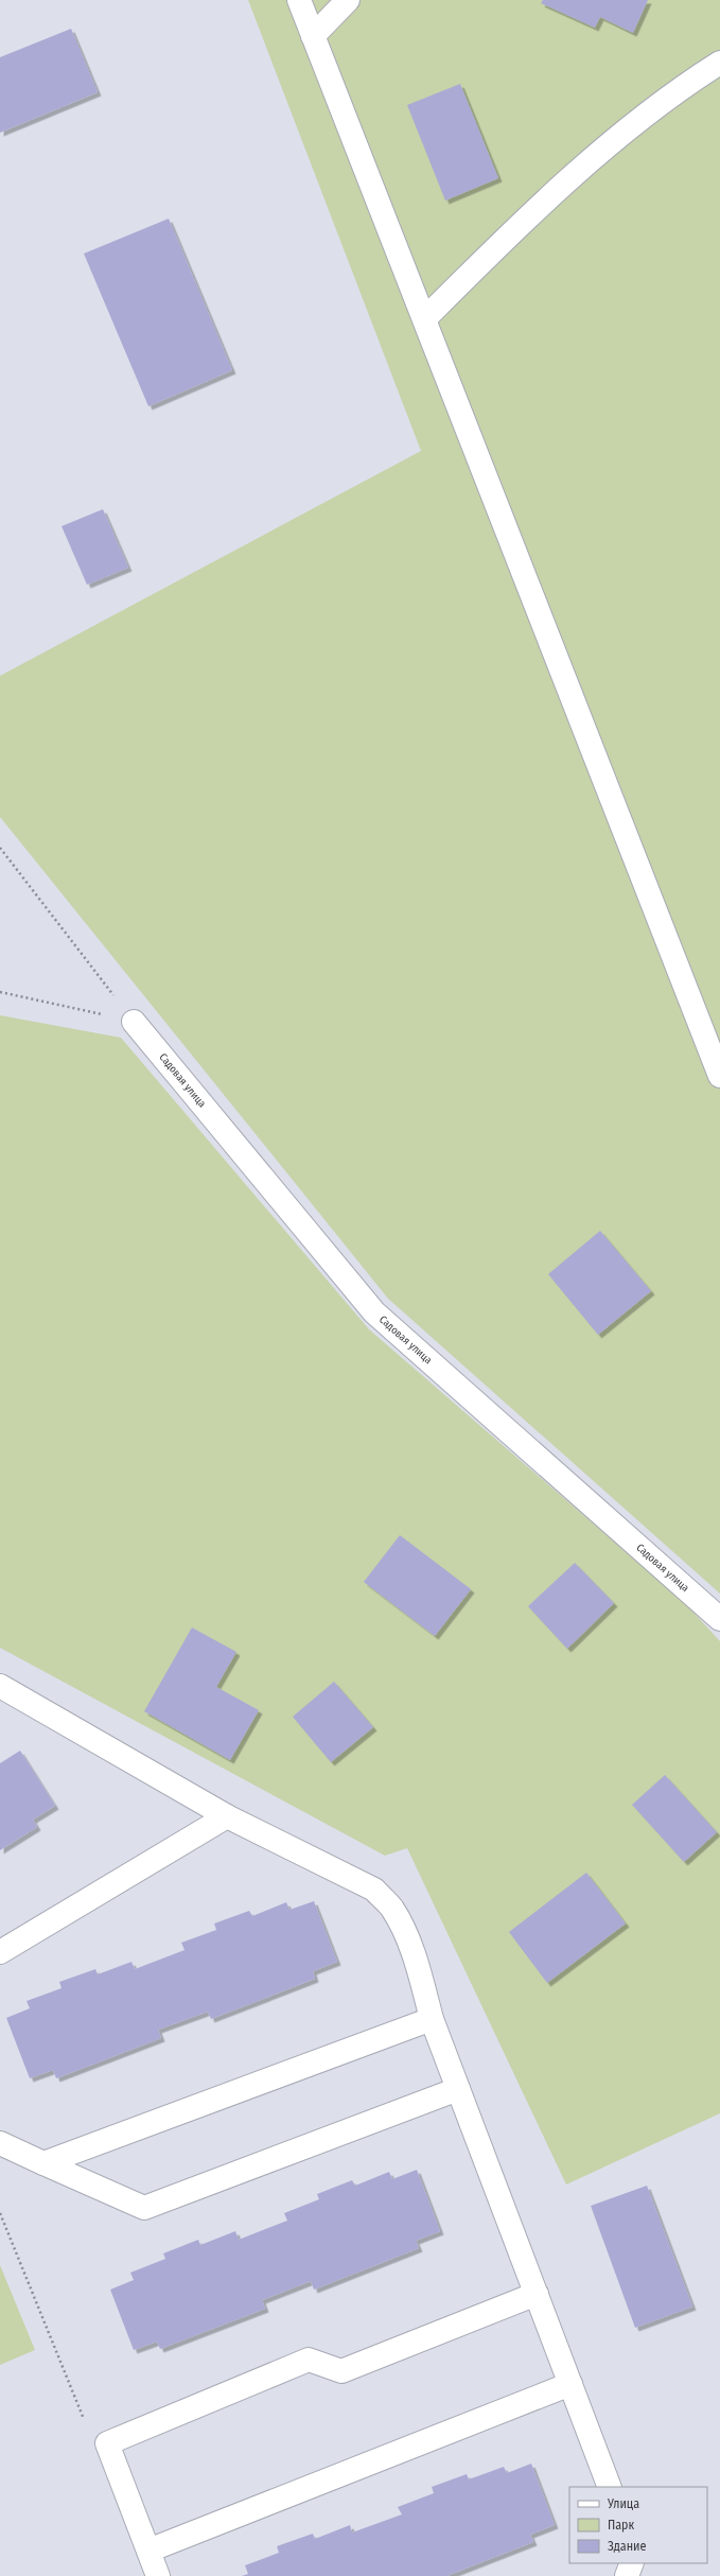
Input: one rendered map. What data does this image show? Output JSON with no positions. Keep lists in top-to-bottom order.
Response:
{
  "streets": {
    "street": ["Садовая улица"]
  },
  "legend": ["Улица", "Парк", "Здание"]
}
